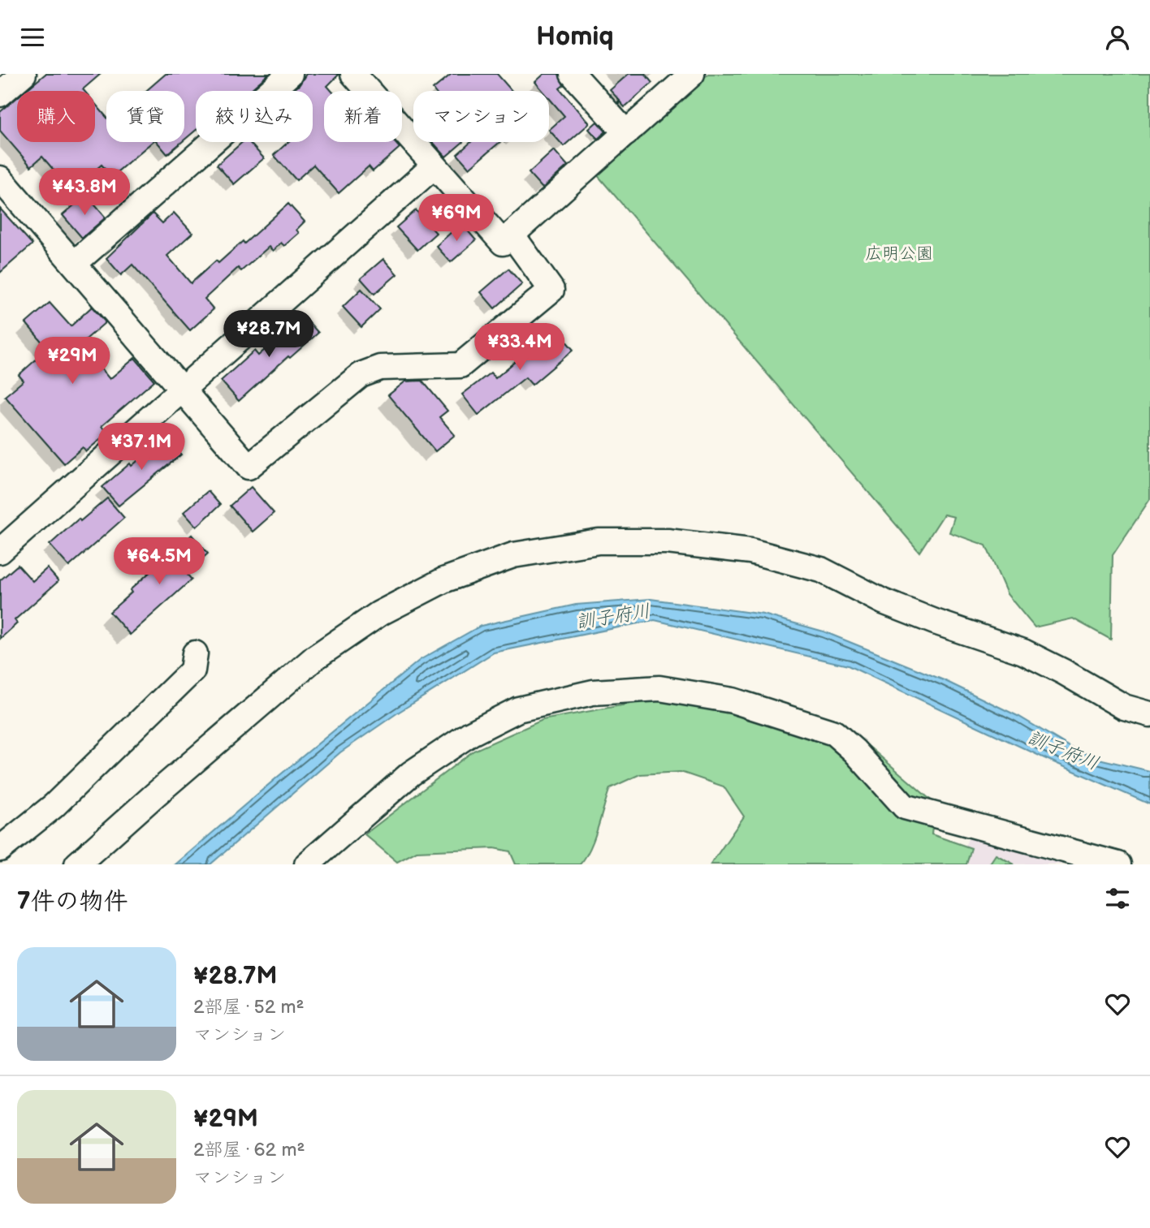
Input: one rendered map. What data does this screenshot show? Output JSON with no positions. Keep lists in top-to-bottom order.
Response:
{
  "water": ["訓子府川"],
  "parks": ["広明公園"],
  "page": {
    "header": "Homiq",
    "chip": [
      "購入",
      "賃貸",
      "絞り込み",
      "新着",
      "マンション"
    ],
    "price": [
      "¥43.8M",
      "¥69M",
      "¥28.7M",
      "¥33.4M",
      "¥29M",
      "¥37.1M",
      "¥64.5M"
    ],
    "heading": "7件の物件",
    "list": [
      {
        "name": "¥28.7M",
        "note": "2部屋 · 52 m² · マンション"
      },
      {
        "name": "¥29M",
        "note": "2部屋 · 62 m² · マンション"
      }
    ]
  }
}
